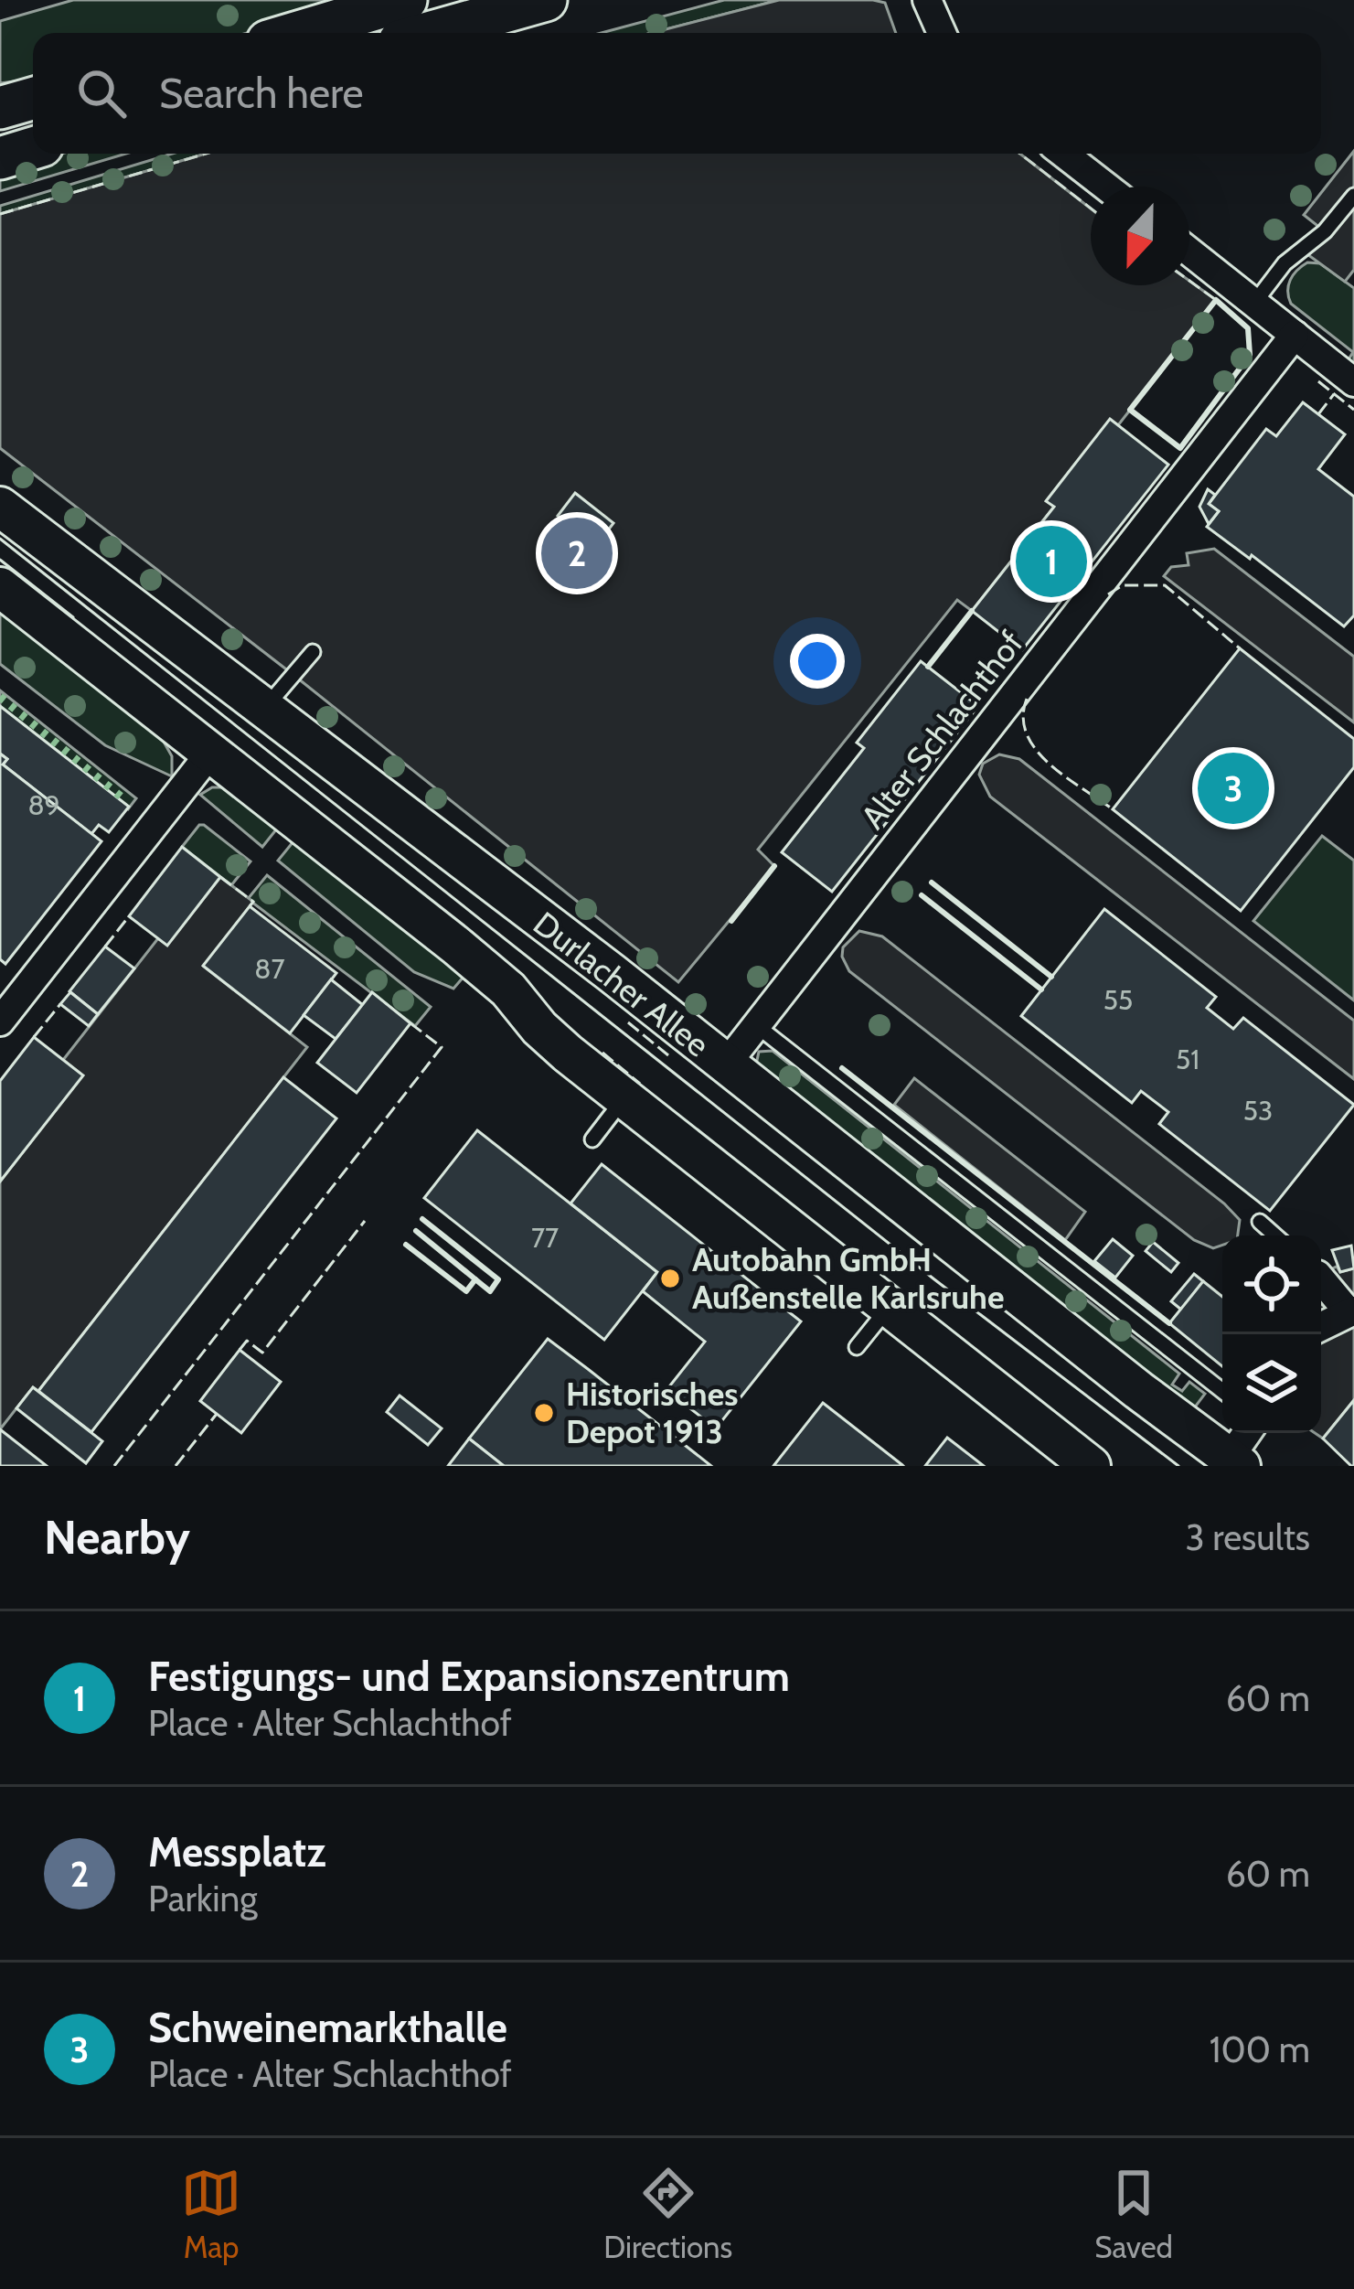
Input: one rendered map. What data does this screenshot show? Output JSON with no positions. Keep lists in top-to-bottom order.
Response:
{
  "streets": {
    "street": ["Alter Schlachthof", "Durlacher Allee"]
  },
  "crossings": [
    ["Alter Schlachthof", "Durlacher Allee"]
  ],
  "places": ["Autobahn GmbH Außenstelle Karlsruhe", "Historisches Depot 1913"],
  "house_numbers": [
    "89",
    "87",
    "55",
    "51",
    "53",
    "77"
  ],
  "north": "bottom",
  "page": {
    "search": "Search here",
    "pins": ["2", "1", "3"],
    "heading": ["Nearby", "3 results"],
    "list": [
      {
        "mark": "1",
        "name": "Festigungs- und Expansionszentrum",
        "note": "Place · Alter Schlachthof",
        "value": "60 m"
      },
      {
        "mark": "2",
        "name": "Messplatz",
        "note": "Parking",
        "value": "60 m"
      },
      {
        "mark": "3",
        "name": "Schweinemarkthalle",
        "note": "Place · Alter Schlachthof",
        "value": "100 m"
      }
    ],
    "nav": ["Map", "Directions", "Saved"]
  }
}
